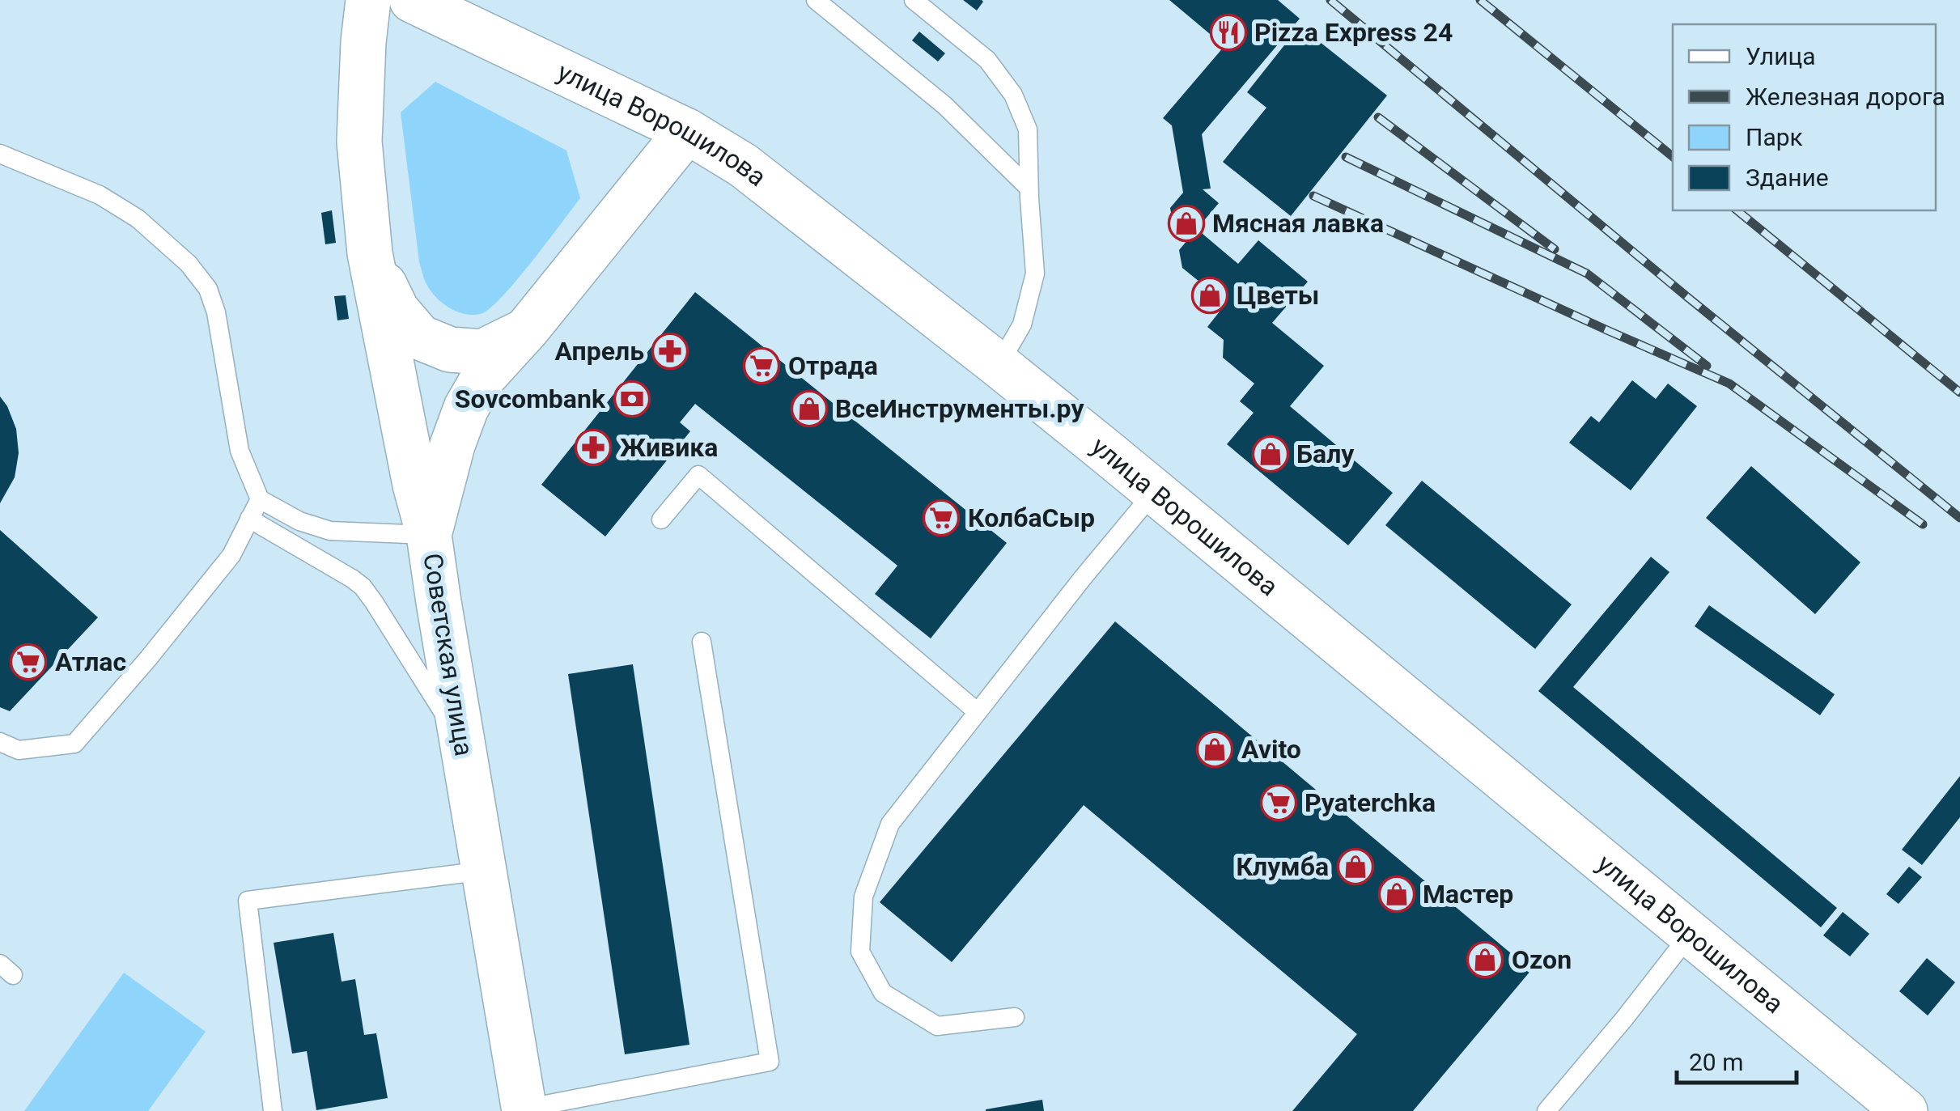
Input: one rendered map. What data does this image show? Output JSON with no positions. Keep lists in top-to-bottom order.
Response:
{
  "streets": {
    "main road": ["улица Ворошилова", "Советская улица"]
  },
  "crossings": [
    ["улица Ворошилова", "Советская улица"]
  ],
  "places": {
    "restaurant": ["Pizza Express 24"],
    "shop": [
      "Мясная лавка",
      "Цветы",
      "ВсеИнструменты.ру",
      "Балу",
      "Avito",
      "Клумба",
      "Мастер",
      "Ozon"
    ],
    "pharmacy": ["Апрель", "Живика"],
    "supermarket": [
      "Отрада",
      "КолбаСыр",
      "Атлас",
      "Pyaterchka"
    ],
    "bank": ["Sovcombank"]
  },
  "legend": [
    "Улица",
    "Железная дорога",
    "Парк",
    "Здание"
  ],
  "scale_bar": "20 m"
}
